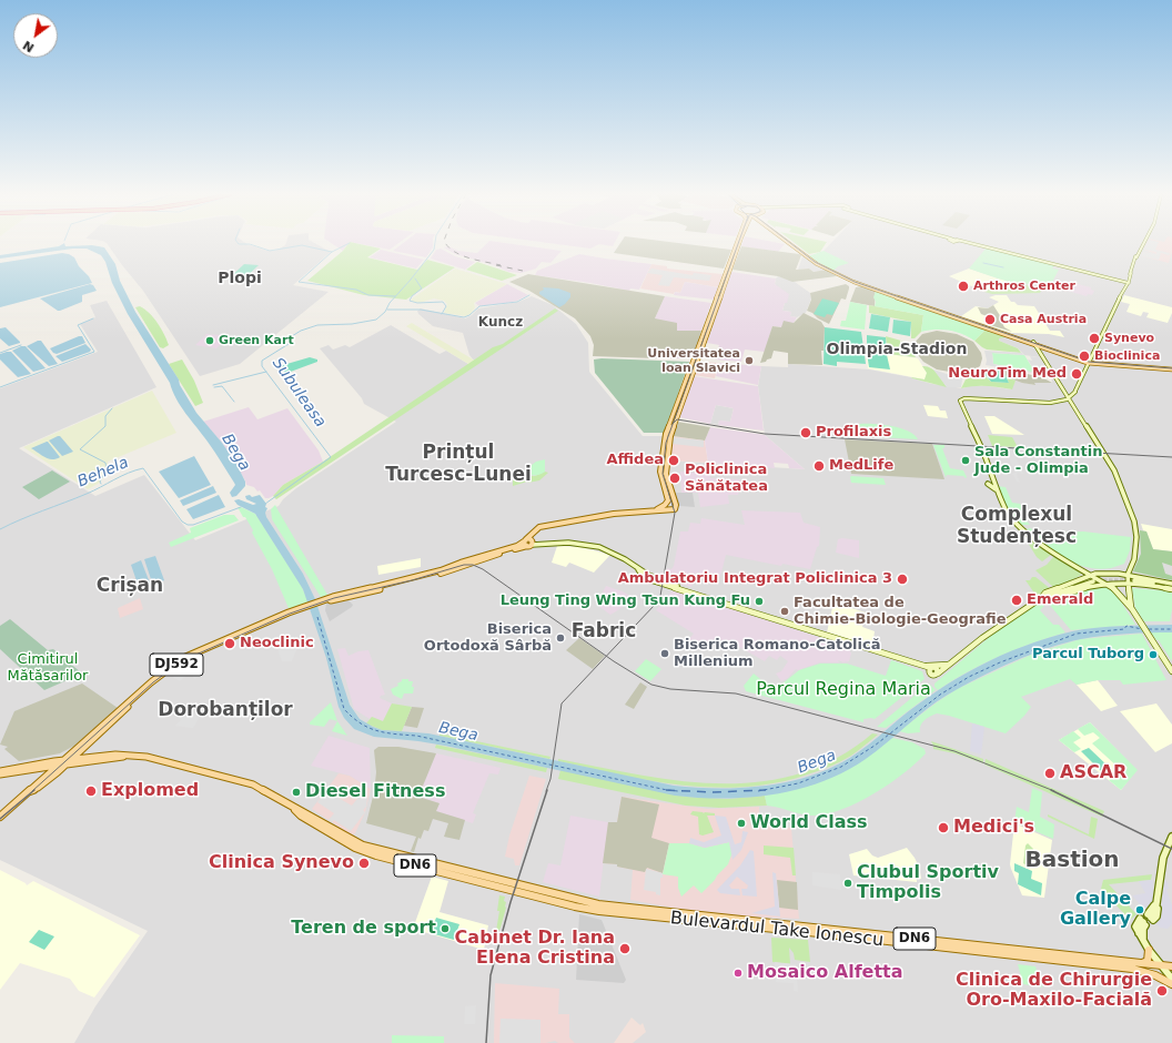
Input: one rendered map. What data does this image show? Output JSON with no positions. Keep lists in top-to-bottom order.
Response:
{
  "streets": {
    "main road": ["DJ592", "DN6", "Bulevardul Take Ionescu"]
  },
  "crossings": [
    ["DJ592", "DN6"],
    ["DN6", "Bulevardul Take Ionescu"]
  ],
  "districts": [
    "Plopi",
    "Kuncz",
    "Olimpia-Stadion",
    "Prințul Turcesc-Lunei",
    "Complexul Studențesc",
    "Crișan",
    "Fabric",
    "Dorobanților",
    "Bastion"
  ],
  "water": ["Subuleasa", "Bega", "Behela"],
  "parks": ["Cimitirul Mătăsarilor", "Parcul Regina Maria"],
  "places": [
    "Arthros Center",
    "Casa Austria",
    "Synevo",
    "Green Kart",
    "Bioclinica",
    "Universitatea Ioan Slavici",
    "NeuroTim Med",
    "Profilaxis",
    "Affidea",
    "Sala Constantin Jude - Olimpia",
    "MedLife",
    "Policlinica Sănătatea",
    "Ambulatoriu Integrat Policlinica 3",
    "Emerald",
    "Leung Ting Wing Tsun Kung Fu",
    "Facultatea de Chimie-Biologie-Geografie",
    "Biserica Ortodoxă Sârbă",
    "Neoclinic",
    "Biserica Romano-Catolică Millenium",
    "Parcul Tuborg",
    "ASCAR",
    "Explomed",
    "Diesel Fitness",
    "World Class",
    "Medici's",
    "Clinica Synevo",
    "Clubul Sportiv Timpolis",
    "Calpe Gallery",
    "Teren de sport",
    "Cabinet Dr. Iana Elena Cristina",
    "Mosaico Alfetta",
    "Clinica de Chirurgie Oro-Maxilo-Facială"
  ],
  "north": "bottom left"
}
